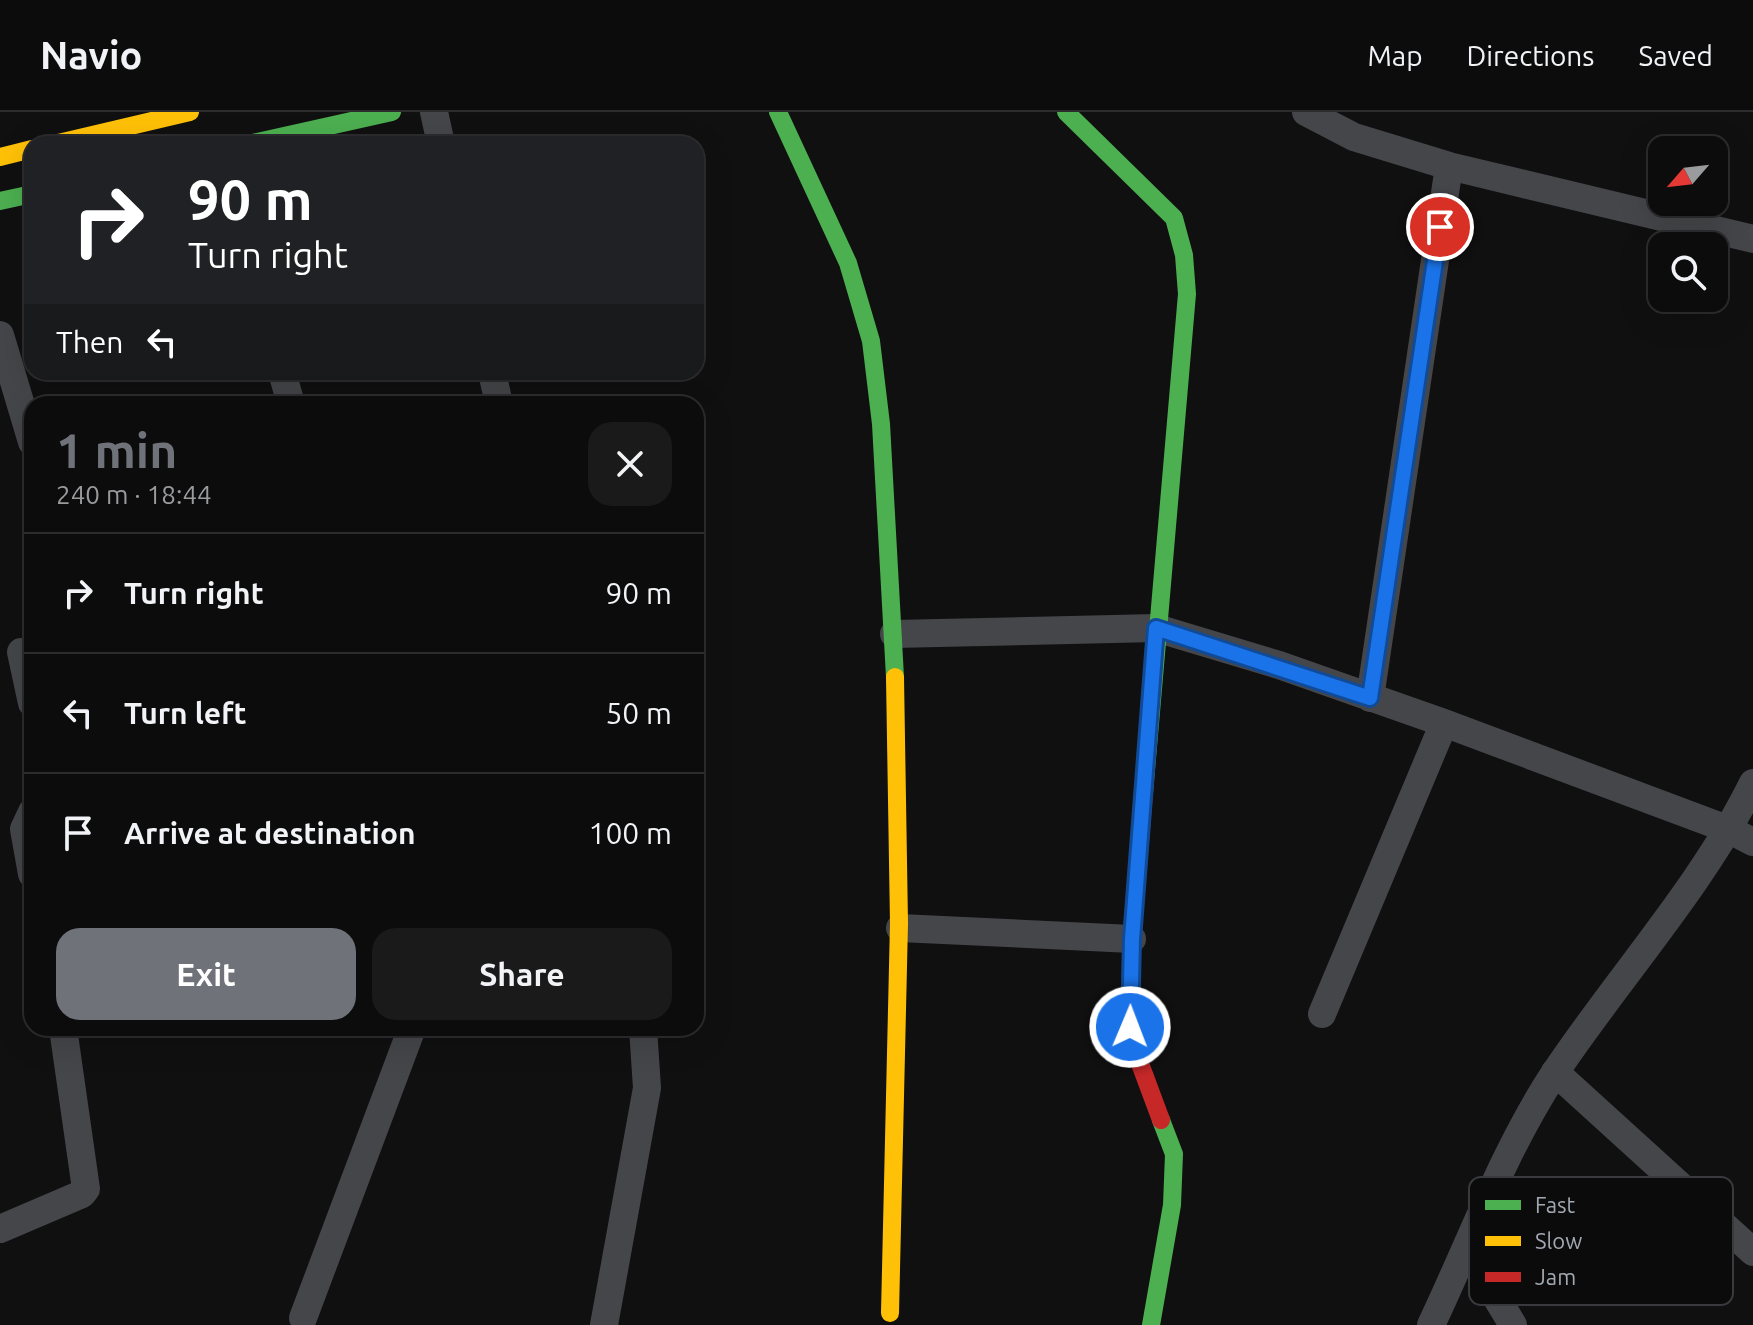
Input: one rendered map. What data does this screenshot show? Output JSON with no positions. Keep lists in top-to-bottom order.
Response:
{
  "legend": ["Fast", "Slow", "Jam"],
  "north": "bottom left",
  "page": {
    "header": "Navio",
    "nav": ["Map", "Directions", "Saved"],
    "turn": ["90 m", "Turn right"],
    "then": "Then",
    "heading": ["1 min", "240 m · 18:44"],
    "list": [
      {
        "name": "Turn right",
        "value": "90 m"
      },
      {
        "name": "Turn left",
        "value": "50 m"
      },
      {
        "name": "Arrive at destination",
        "value": "100 m"
      }
    ],
    "buttons": ["Exit", "Share"]
  }
}
